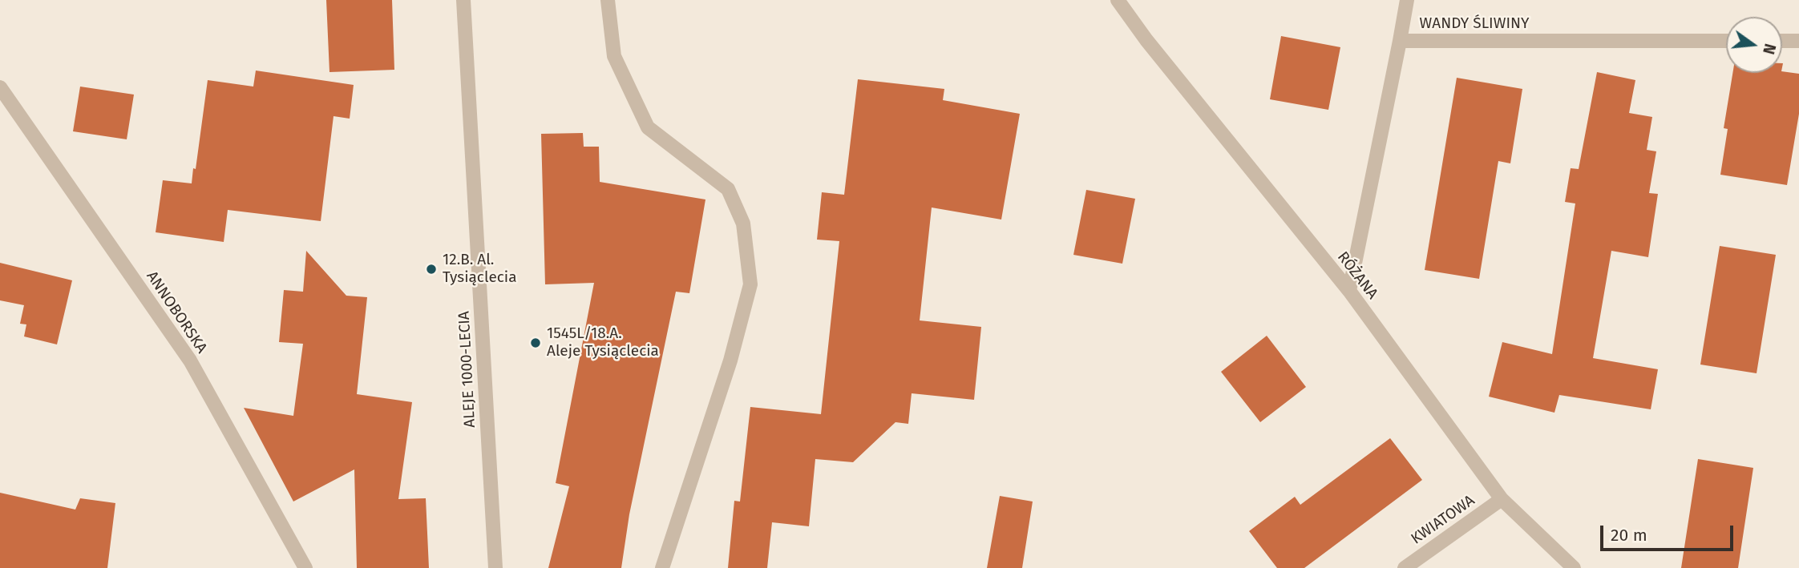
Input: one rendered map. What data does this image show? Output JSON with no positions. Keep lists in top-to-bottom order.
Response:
{
  "streets": {
    "street": [
      "WANDY ŚLIWINY",
      "RÓŻANA",
      "ANNOBORSKA",
      "ALEJE 1000-LECIA",
      "KWIATOWA"
    ]
  },
  "crossings": [
    ["WANDY ŚLIWINY", "RÓŻANA"],
    ["RÓŻANA", "KWIATOWA"]
  ],
  "places": ["12.B. Al. Tysiąclecia", "1545L/18.A. Aleje Tysiąclecia"],
  "scale_bar": "20 m",
  "north": "right"
}
